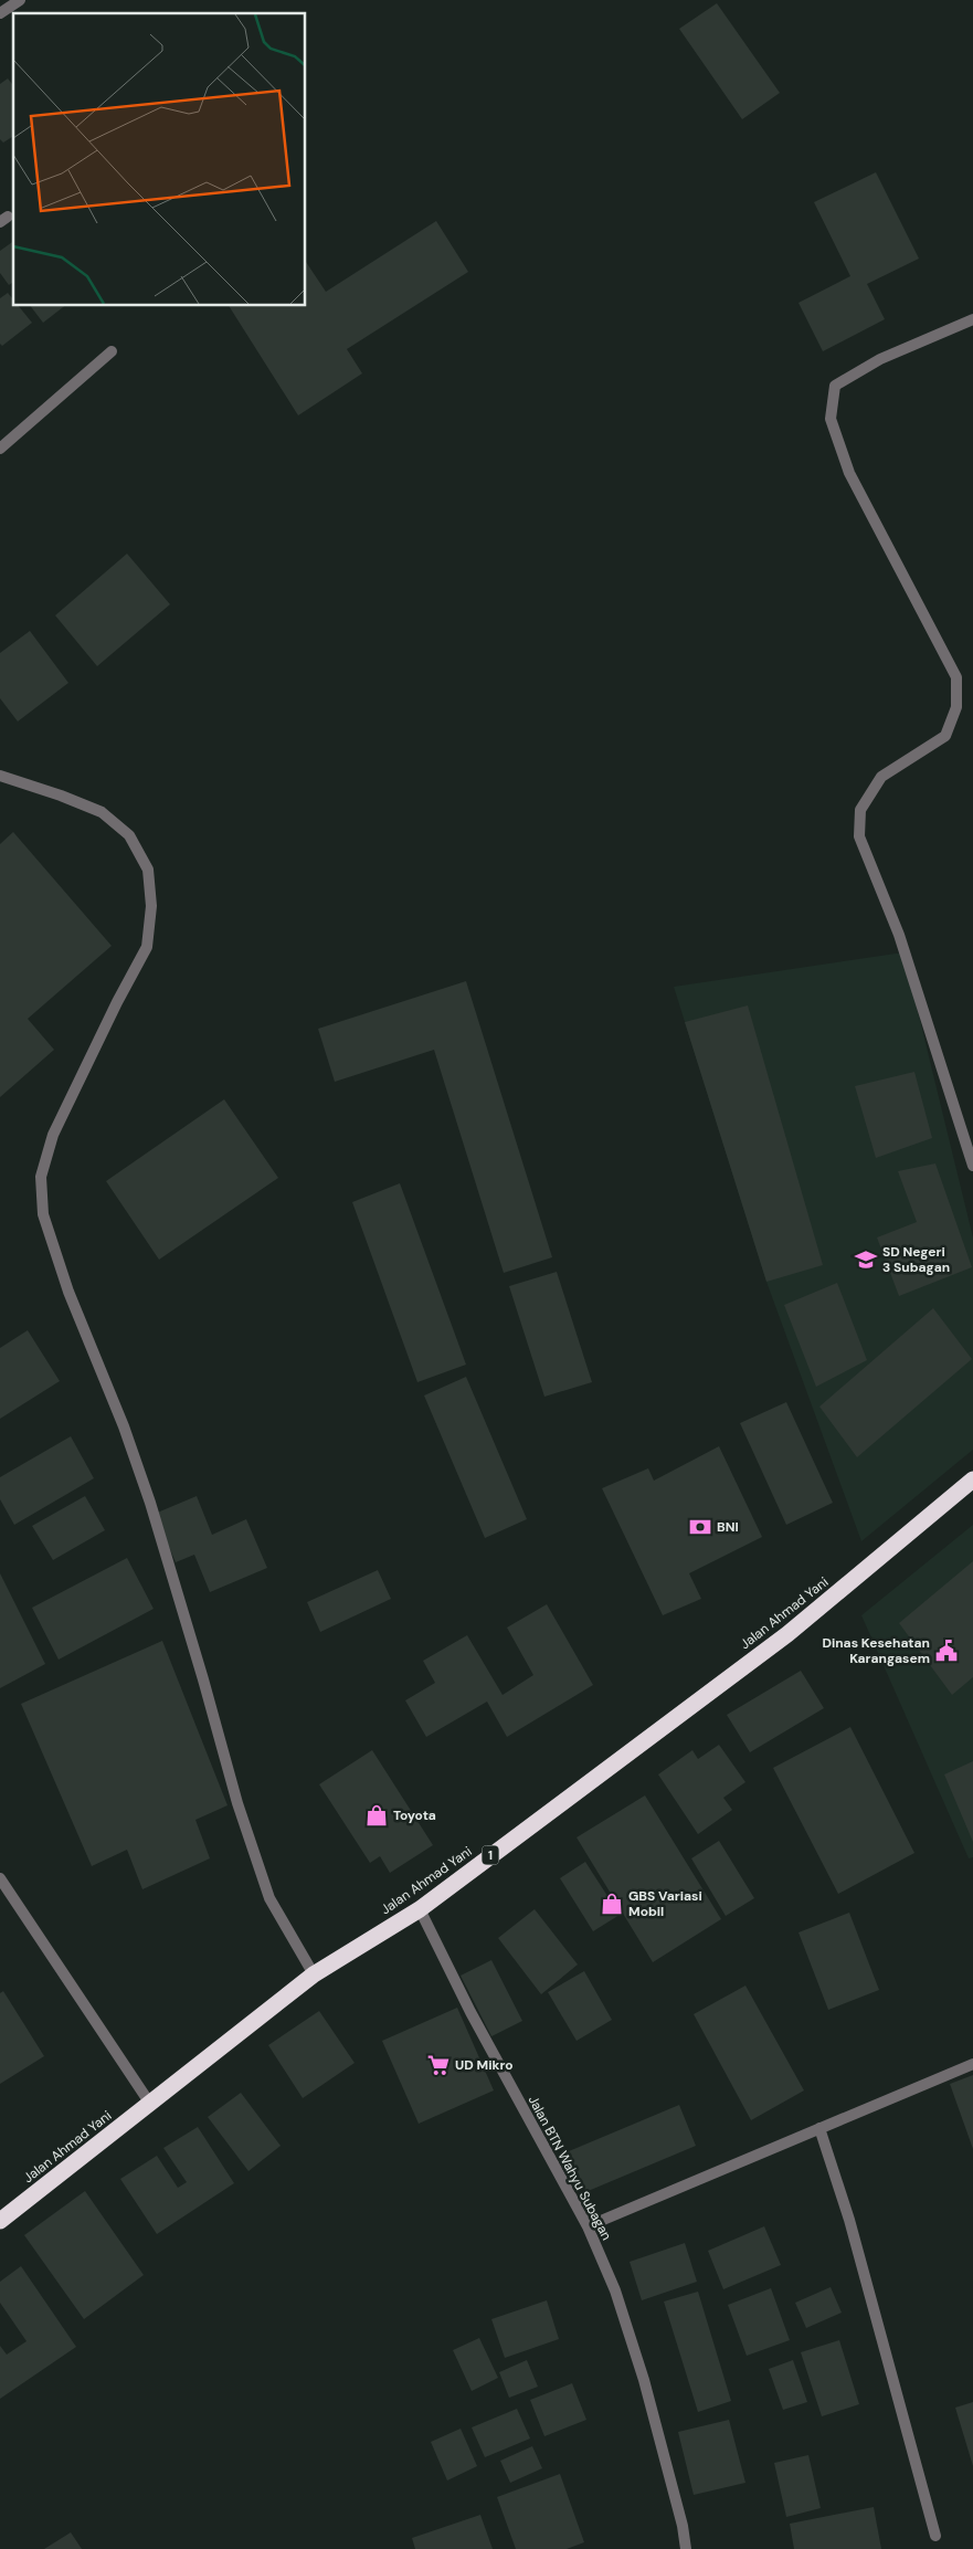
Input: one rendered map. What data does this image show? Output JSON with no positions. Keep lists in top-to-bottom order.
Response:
{
  "streets": {
    "highway": ["Jalan Ahmad Yani", "1"],
    "street": ["Jalan BTN Wahyu Subagan"]
  },
  "crossings": [
    ["Jalan Ahmad Yani", "Jalan BTN Wahyu Subagan"]
  ],
  "places": {
    "school or university": ["SD Negeri 3 Subagan"],
    "bank": ["BNI"],
    "public building": ["Dinas Kesehatan Karangasem"],
    "shop": ["Toyota", "GBS Variasi Mobil"],
    "supermarket": ["UD Mikro"]
  }
}
